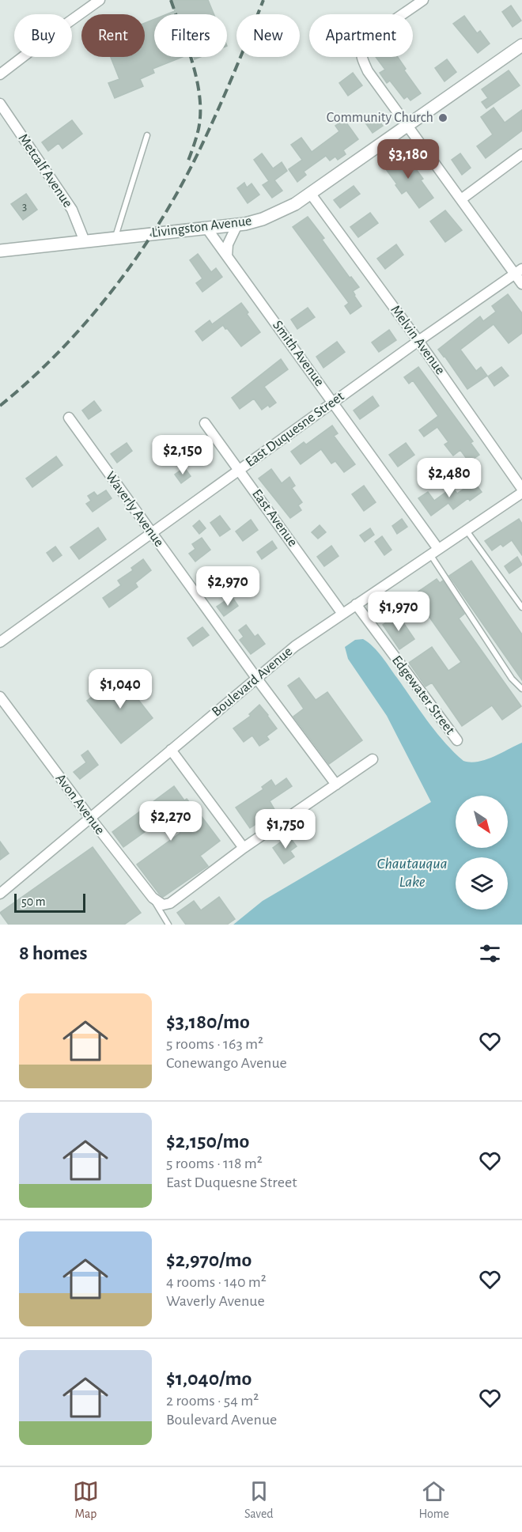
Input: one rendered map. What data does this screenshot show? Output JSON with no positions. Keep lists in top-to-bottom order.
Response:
{
  "streets": {
    "street": [
      "Metcalf Avenue",
      "Livingston Avenue",
      "Melvin Avenue",
      "Smith Avenue",
      "East Duquesne Street",
      "Waverly Avenue",
      "East Avenue",
      "Boulevard Avenue",
      "Edgewater Street",
      "Avon Avenue"
    ]
  },
  "crossings": [
    ["Metcalf Avenue", "Livingston Avenue"],
    ["Livingston Avenue", "Melvin Avenue"],
    ["Livingston Avenue", "Smith Avenue"],
    ["Melvin Avenue", "East Duquesne Street"],
    ["Melvin Avenue", "Boulevard Avenue"],
    ["Smith Avenue", "East Duquesne Street"],
    ["Smith Avenue", "Boulevard Avenue"],
    ["East Duquesne Street", "Waverly Avenue"],
    ["East Duquesne Street", "East Avenue"],
    ["Waverly Avenue", "Boulevard Avenue"],
    ["East Avenue", "Boulevard Avenue"],
    ["Boulevard Avenue", "Edgewater Street"],
    ["Boulevard Avenue", "Avon Avenue"]
  ],
  "water": ["Chautauqua Lake"],
  "places": ["Community Church"],
  "house_numbers": ["3"],
  "scale_bar": "50 m",
  "north": "bottom right",
  "page": {
    "chip": [
      "Buy",
      "Rent",
      "Filters",
      "New",
      "Apartment"
    ],
    "price": [
      "$3,180",
      "$2,150",
      "$2,480",
      "$2,970",
      "$1,970",
      "$1,040",
      "$2,270",
      "$1,750"
    ],
    "scale": "50 m",
    "heading": "8 homes",
    "list": [
      {
        "name": "$3,180/mo",
        "note": "5 rooms · 163 m² · Conewango Avenue"
      },
      {
        "name": "$2,150/mo",
        "note": "5 rooms · 118 m² · East Duquesne Street"
      },
      {
        "name": "$2,970/mo",
        "note": "4 rooms · 140 m² · Waverly Avenue"
      },
      {
        "name": "$1,040/mo",
        "note": "2 rooms · 54 m² · Boulevard Avenue"
      }
    ],
    "tabs": ["Map", "Saved", "Home"]
  }
}
